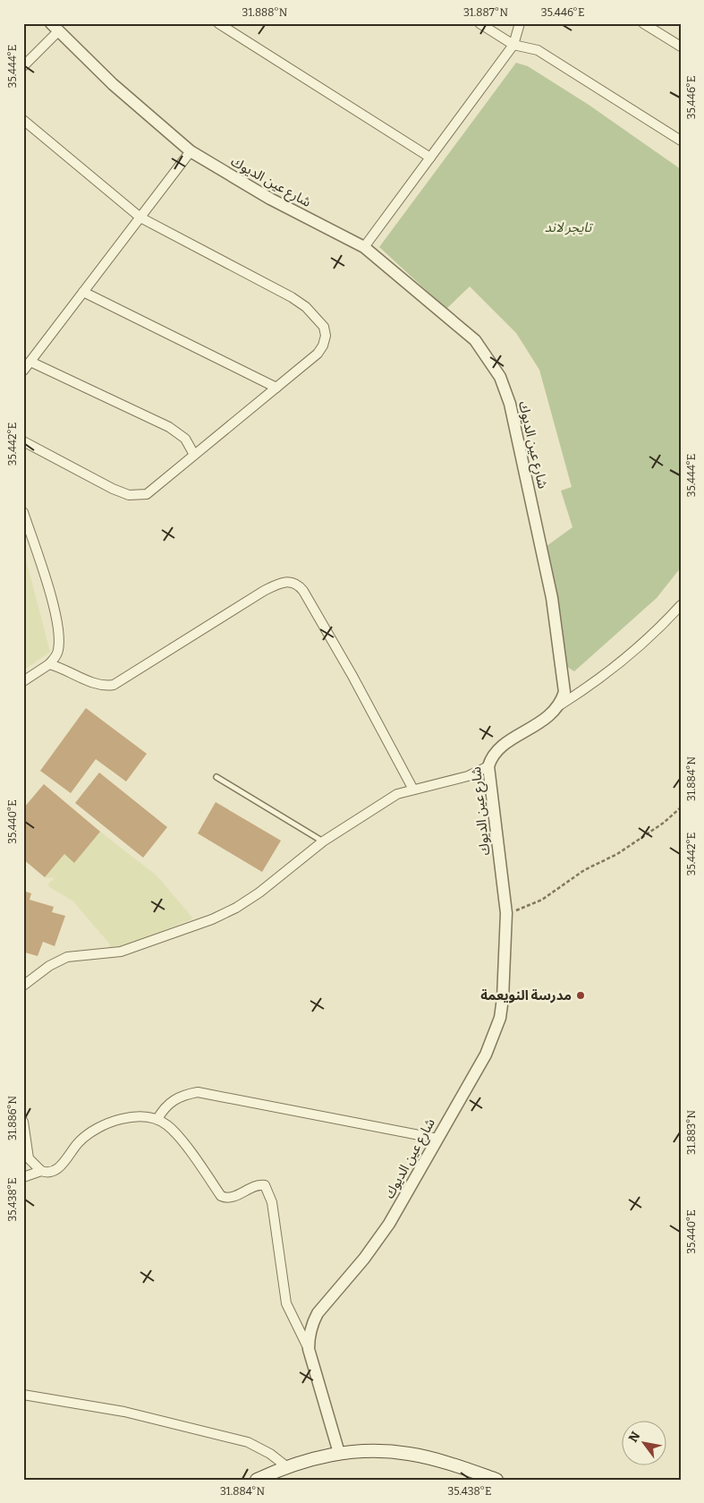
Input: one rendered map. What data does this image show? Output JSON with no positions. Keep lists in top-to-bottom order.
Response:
{
  "streets": {
    "street": ["شارع عين الديوك"]
  },
  "parks": ["تايجر لاند"],
  "places": ["مدرسة النويعمة"],
  "north": "top left",
  "coordinates": [
    "31.888°N",
    "31.887°N",
    "35.446°E",
    "35.444°E",
    "35.442°E",
    "31.884°N",
    "35.440°E",
    "31.886°N",
    "31.883°N",
    "35.438°E"
  ]
}
